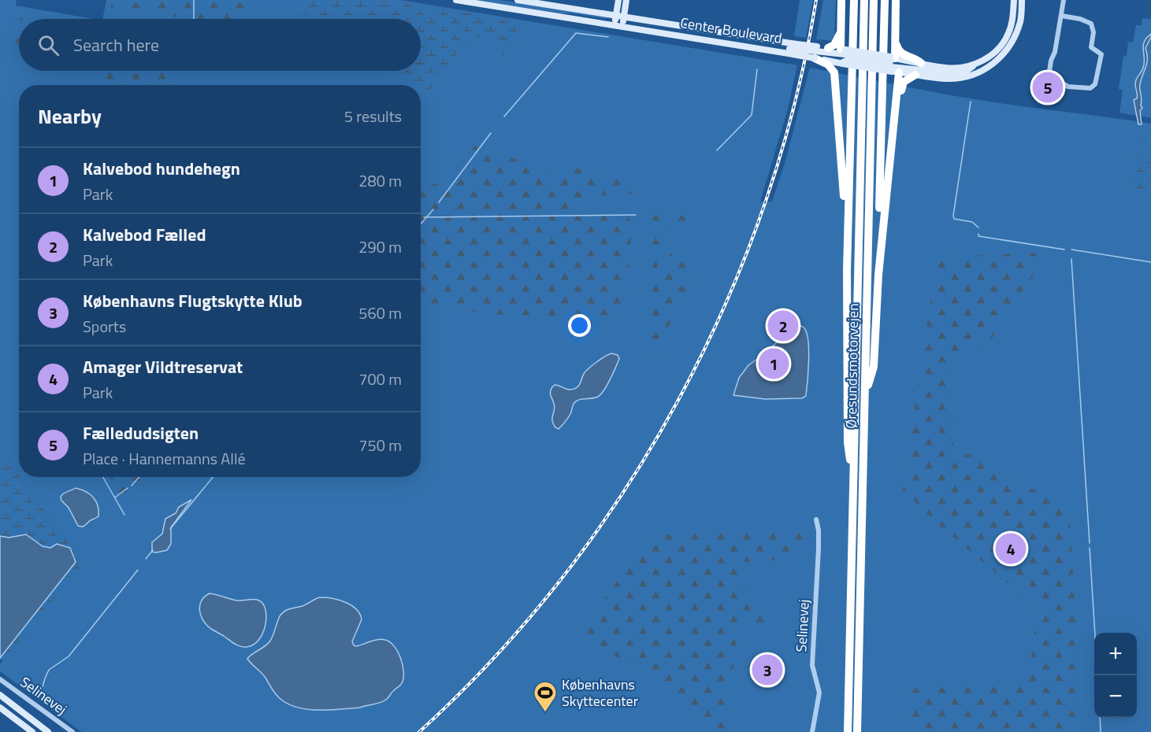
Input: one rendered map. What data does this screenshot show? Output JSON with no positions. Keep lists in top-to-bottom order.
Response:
{
  "streets": {
    "highway": ["Øresundsmotorvejen"],
    "street": ["Center Boulevard", "Selinevej"]
  },
  "places": {
    "sports": ["Københavns Skyttecenter"]
  },
  "page": {
    "search": "Search here",
    "pins": [
      "5",
      "2",
      "1",
      "4",
      "3"
    ],
    "heading": ["Nearby", "5 results"],
    "list": [
      {
        "mark": "1",
        "name": "Kalvebod hundehegn",
        "note": "Park",
        "value": "280 m"
      },
      {
        "mark": "2",
        "name": "Kalvebod Fælled",
        "note": "Park",
        "value": "290 m"
      },
      {
        "mark": "3",
        "name": "Københavns Flugtskytte Klub",
        "note": "Sports",
        "value": "560 m"
      },
      {
        "mark": "4",
        "name": "Amager Vildtreservat",
        "note": "Park",
        "value": "700 m"
      },
      {
        "mark": "5",
        "name": "Fælledudsigten",
        "note": "Place · Hannemanns Allé",
        "value": "750 m"
      }
    ],
    "map_buttons": ["+", "−"]
  }
}
